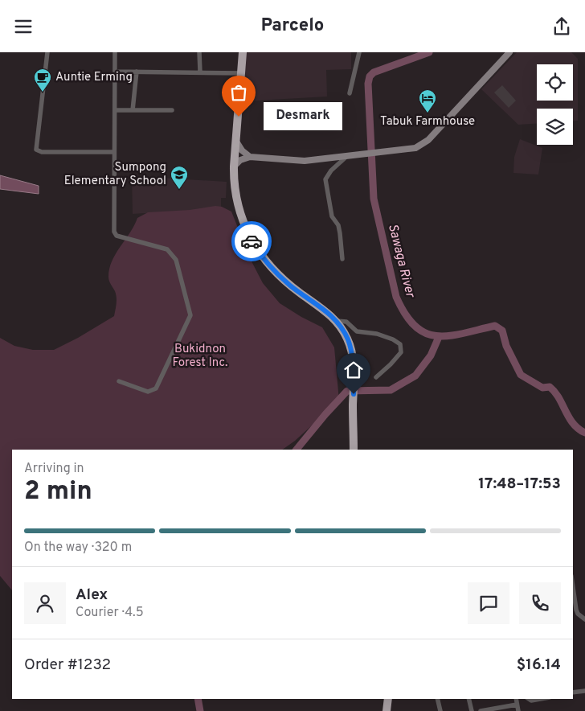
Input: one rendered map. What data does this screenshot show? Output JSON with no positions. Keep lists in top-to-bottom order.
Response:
{
  "water": ["Sawaga River"],
  "parks": ["Bukidnon Forest Inc."],
  "places": {
    "cafe": ["Auntie Erming"],
    "hotel": ["Tabuk Farmhouse"],
    "other": ["Desmark"],
    "school or university": ["Sumpong Elementary School"]
  },
  "page": {
    "header": "Parcelo",
    "bubble": "Desmark",
    "heading": ["2 min", "Arriving in", "17:48–17:53"],
    "panel": [
      "Alex",
      "Courier · 4.5",
      "Order #1232",
      "$16.14"
    ],
    "bar": "On the way · 320 m"
  }
}
